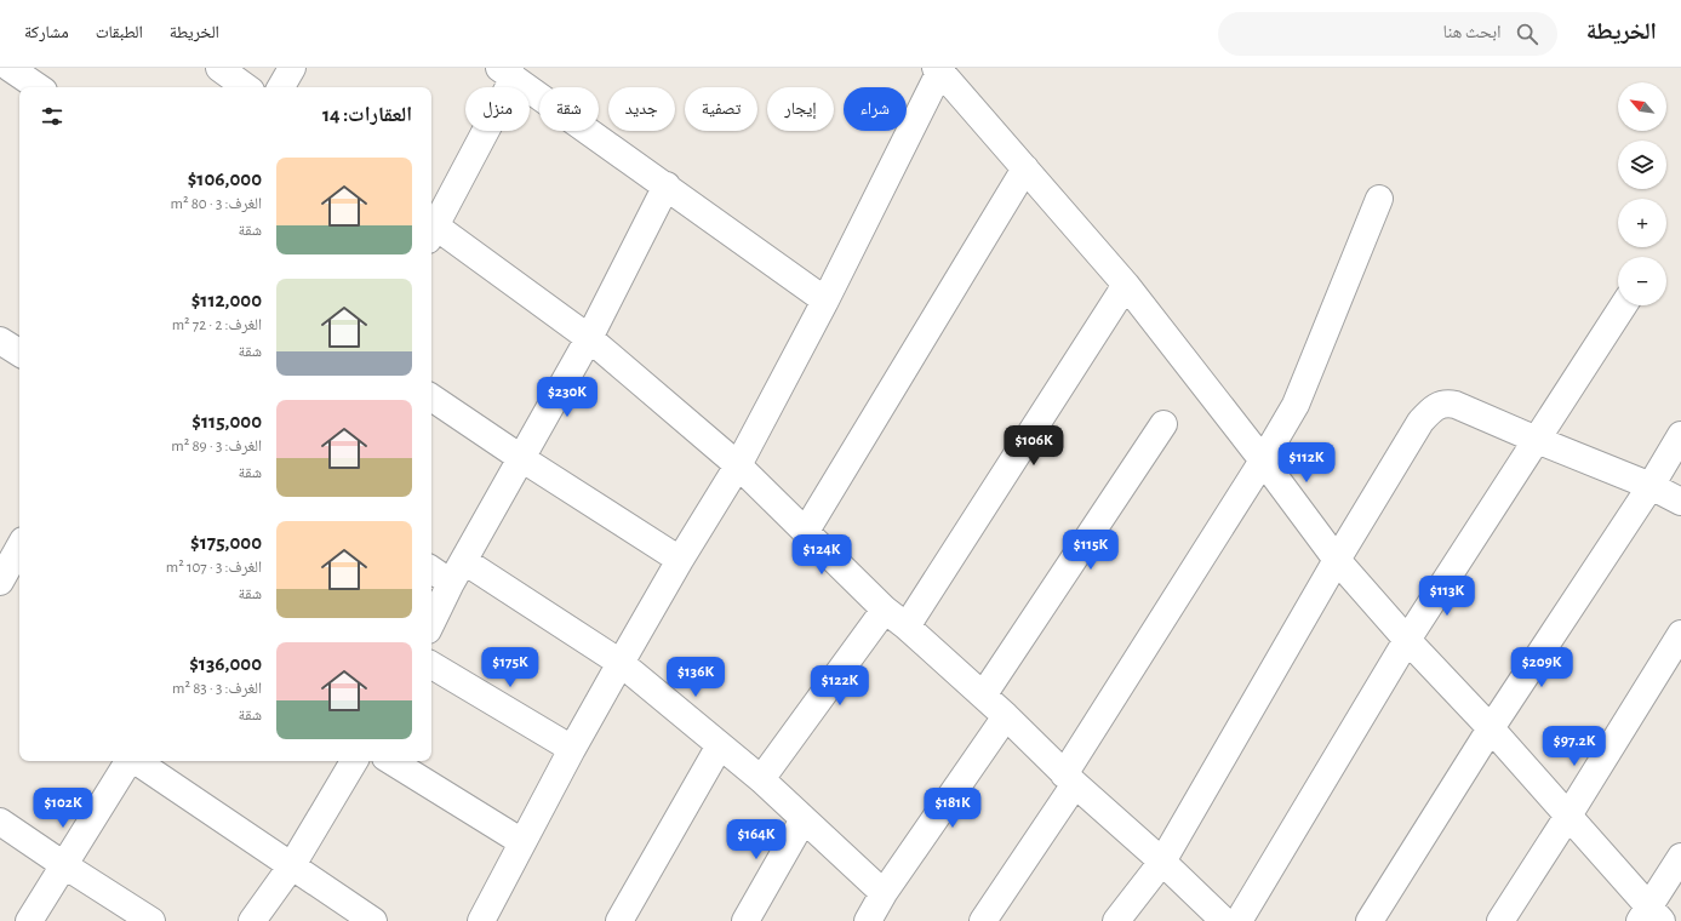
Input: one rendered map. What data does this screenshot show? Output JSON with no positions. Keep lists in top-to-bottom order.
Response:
{
  "north": "top left",
  "page": {
    "header": "الخريطة",
    "search": "ابحث هنا",
    "nav": ["الخريطة", "الطبقات", "مشاركة"],
    "map_buttons": ["+", "−"],
    "chip": [
      "شراء",
      "إيجار",
      "تصفية",
      "جديد",
      "شقة",
      "منزل"
    ],
    "heading": "العقارات: 14",
    "list": [
      {
        "name": "$106,000",
        "note": "الغرف: 3 · 80 m² · شقة"
      },
      {
        "name": "$112,000",
        "note": "الغرف: 2 · 72 m² · شقة"
      },
      {
        "name": "$115,000",
        "note": "الغرف: 3 · 89 m² · شقة"
      },
      {
        "name": "$175,000",
        "note": "الغرف: 3 · 107 m² · شقة"
      },
      {
        "name": "$136,000",
        "note": "الغرف: 3 · 83 m² · شقة"
      }
    ],
    "price": [
      "$230K",
      "$106K",
      "$112K",
      "$115K",
      "$124K",
      "$113K",
      "$175K",
      "$209K",
      "$136K",
      "$122K",
      "$97.2K",
      "$102K",
      "$181K",
      "$164K"
    ]
  }
}
